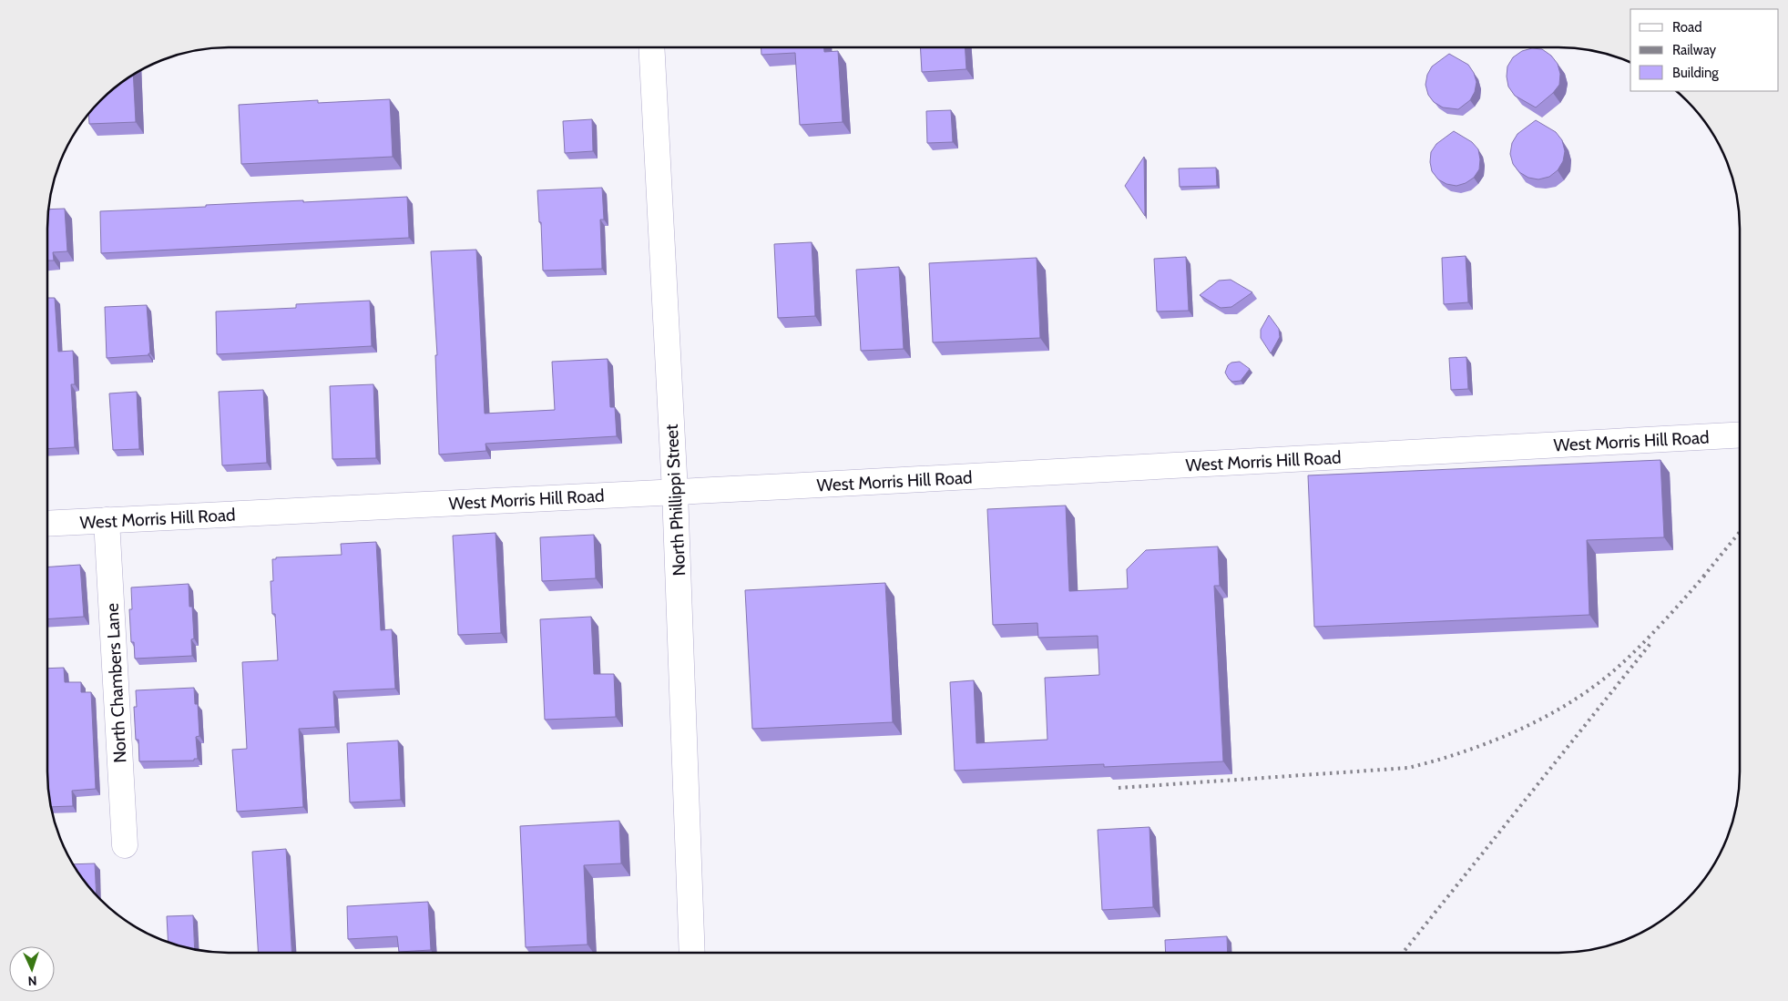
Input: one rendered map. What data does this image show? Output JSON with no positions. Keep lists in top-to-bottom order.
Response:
{
  "streets": {
    "street": ["West Morris Hill Road", "North Phillippi Street", "North Chambers Lane"]
  },
  "crossings": [
    ["West Morris Hill Road", "North Phillippi Street"],
    ["West Morris Hill Road", "North Chambers Lane"]
  ],
  "legend": ["Road", "Railway", "Building"],
  "north": "bottom"
}
